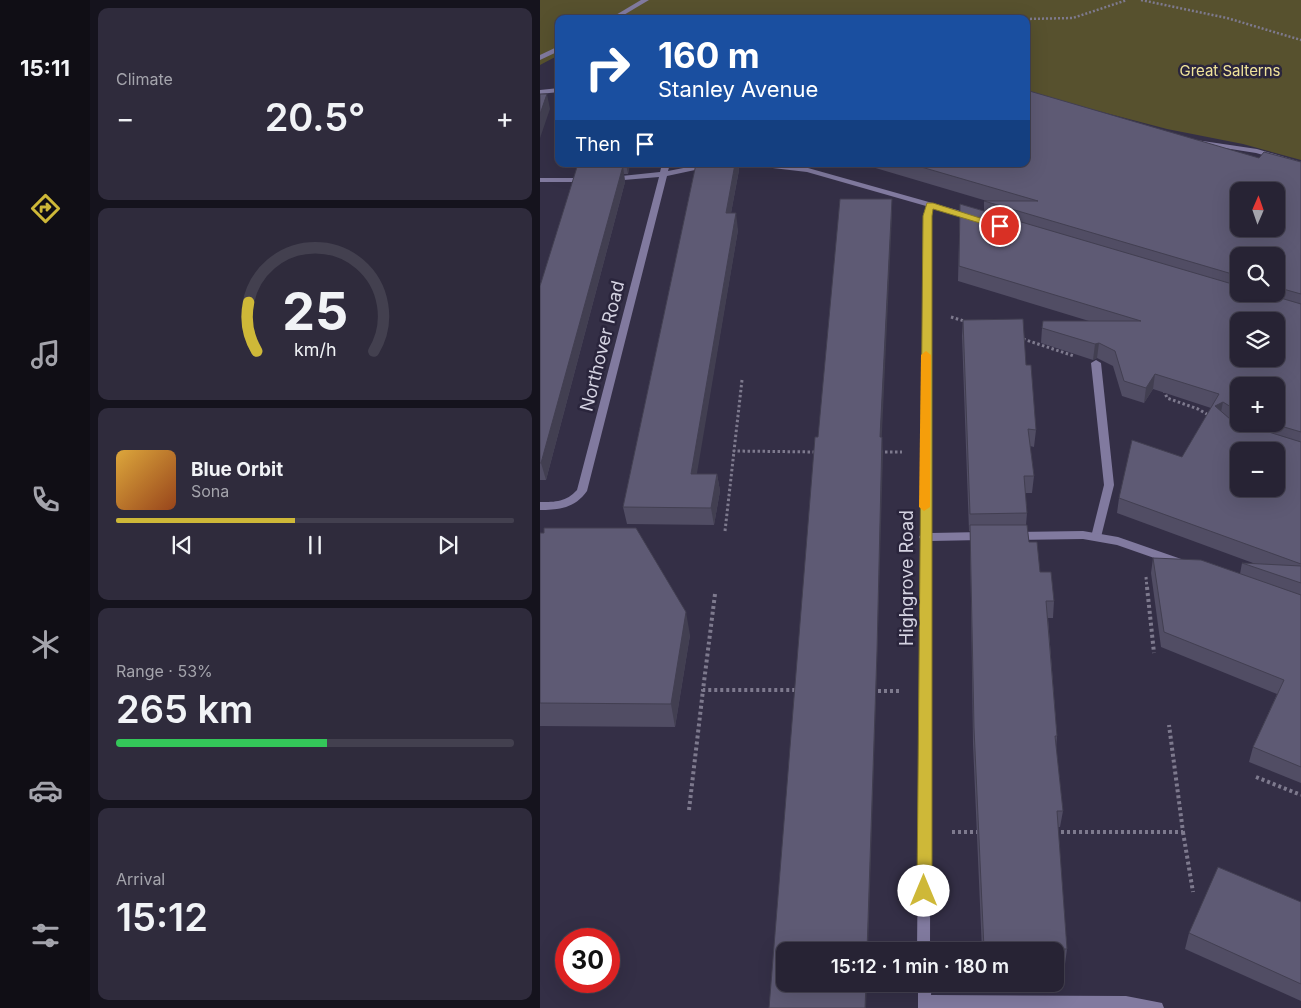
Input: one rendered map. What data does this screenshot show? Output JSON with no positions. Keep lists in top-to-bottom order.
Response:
{
  "streets": {
    "street": ["Northover Road", "Highgrove Road"]
  },
  "parks": ["Great Salterns"],
  "north": "top",
  "page": {
    "tabs": "15:11",
    "tile": [
      "Climate",
      ["Range · 53%", "265 km"],
      ["Arrival", "15:12"]
    ],
    "turn": ["160 m", "Stanley Avenue"],
    "heat": ["−", "20.5°", "+"],
    "then": "Then",
    "map_buttons": ["+", "−"],
    "song": ["Blue Orbit", "Sona"],
    "limit": "30",
    "trip": "15:12 · 1 min · 180 m",
    "gauge": ["25", "km/h"]
  }
}
